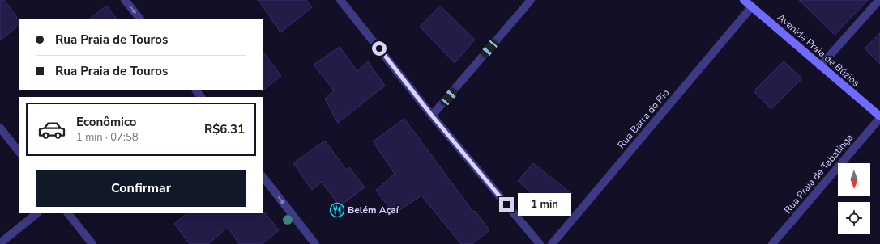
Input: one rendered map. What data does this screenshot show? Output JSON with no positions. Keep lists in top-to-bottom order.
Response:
{
  "streets": {
    "main road": ["Avenida Praia de Búzios"],
    "street": ["Rua Barra do Rio", "Rua Praia de Tabatinga"]
  },
  "crossings": [
    ["Avenida Praia de Búzios", "Rua Barra do Rio"],
    ["Avenida Praia de Búzios", "Rua Praia de Tabatinga"]
  ],
  "places": {
    "restaurant": ["Belém Açaí"]
  },
  "north": "bottom",
  "page": {
    "banner": ["Rua Praia de Touros", "Rua Praia de Touros"],
    "list": [
      {
        "name": "Econômico",
        "note": "1 min · 07:58",
        "value": "R$6.31"
      }
    ],
    "buttons": "Confirmar",
    "bubble": "1 min"
  }
}
